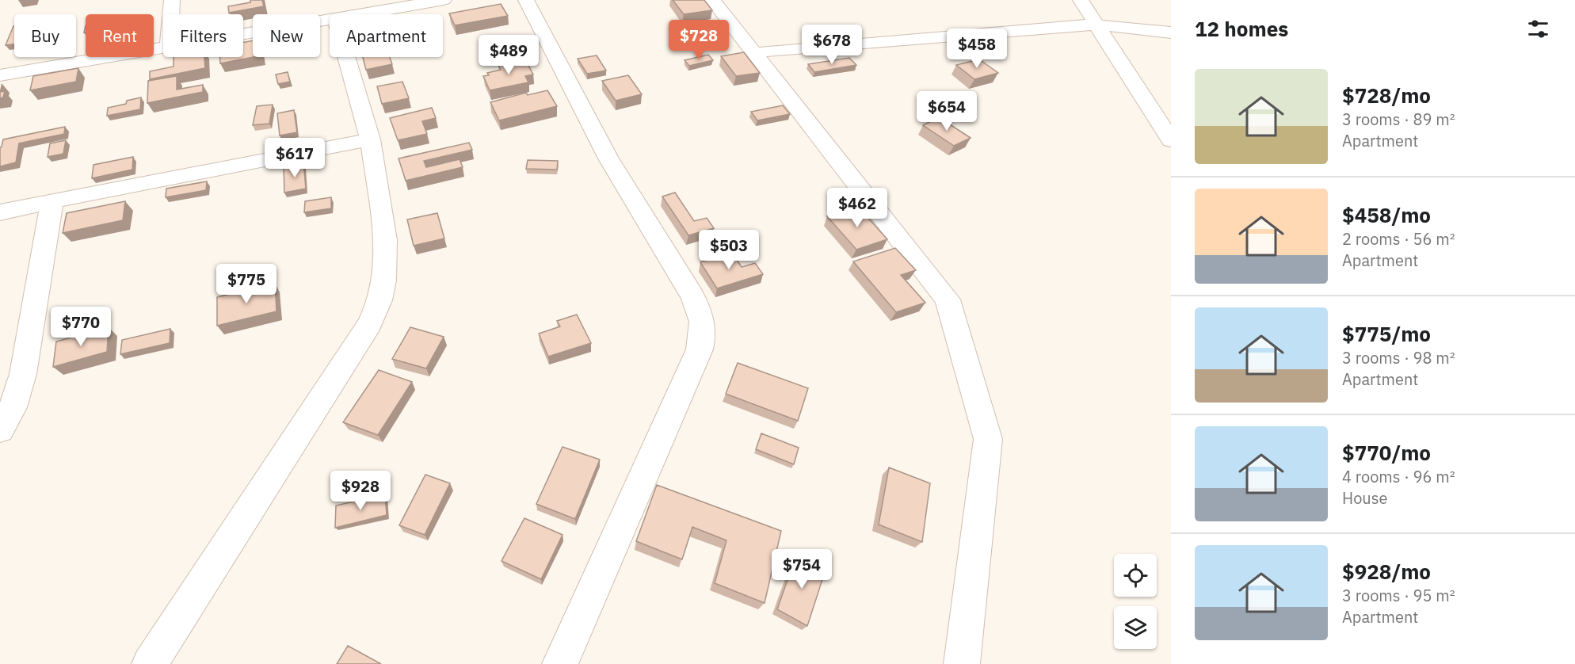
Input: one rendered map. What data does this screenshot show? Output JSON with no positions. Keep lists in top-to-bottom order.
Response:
{
  "page": {
    "heading": "12 homes",
    "chip": [
      "Buy",
      "Rent",
      "Filters",
      "New",
      "Apartment"
    ],
    "price": [
      "$728",
      "$678",
      "$458",
      "$489",
      "$654",
      "$617",
      "$462",
      "$503",
      "$775",
      "$770",
      "$928",
      "$754"
    ],
    "list": [
      {
        "name": "$728/mo",
        "note": "3 rooms · 89 m² · Apartment"
      },
      {
        "name": "$458/mo",
        "note": "2 rooms · 56 m² · Apartment"
      },
      {
        "name": "$775/mo",
        "note": "3 rooms · 98 m² · Apartment"
      },
      {
        "name": "$770/mo",
        "note": "4 rooms · 96 m² · House"
      },
      {
        "name": "$928/mo",
        "note": "3 rooms · 95 m² · Apartment"
      }
    ]
  }
}
